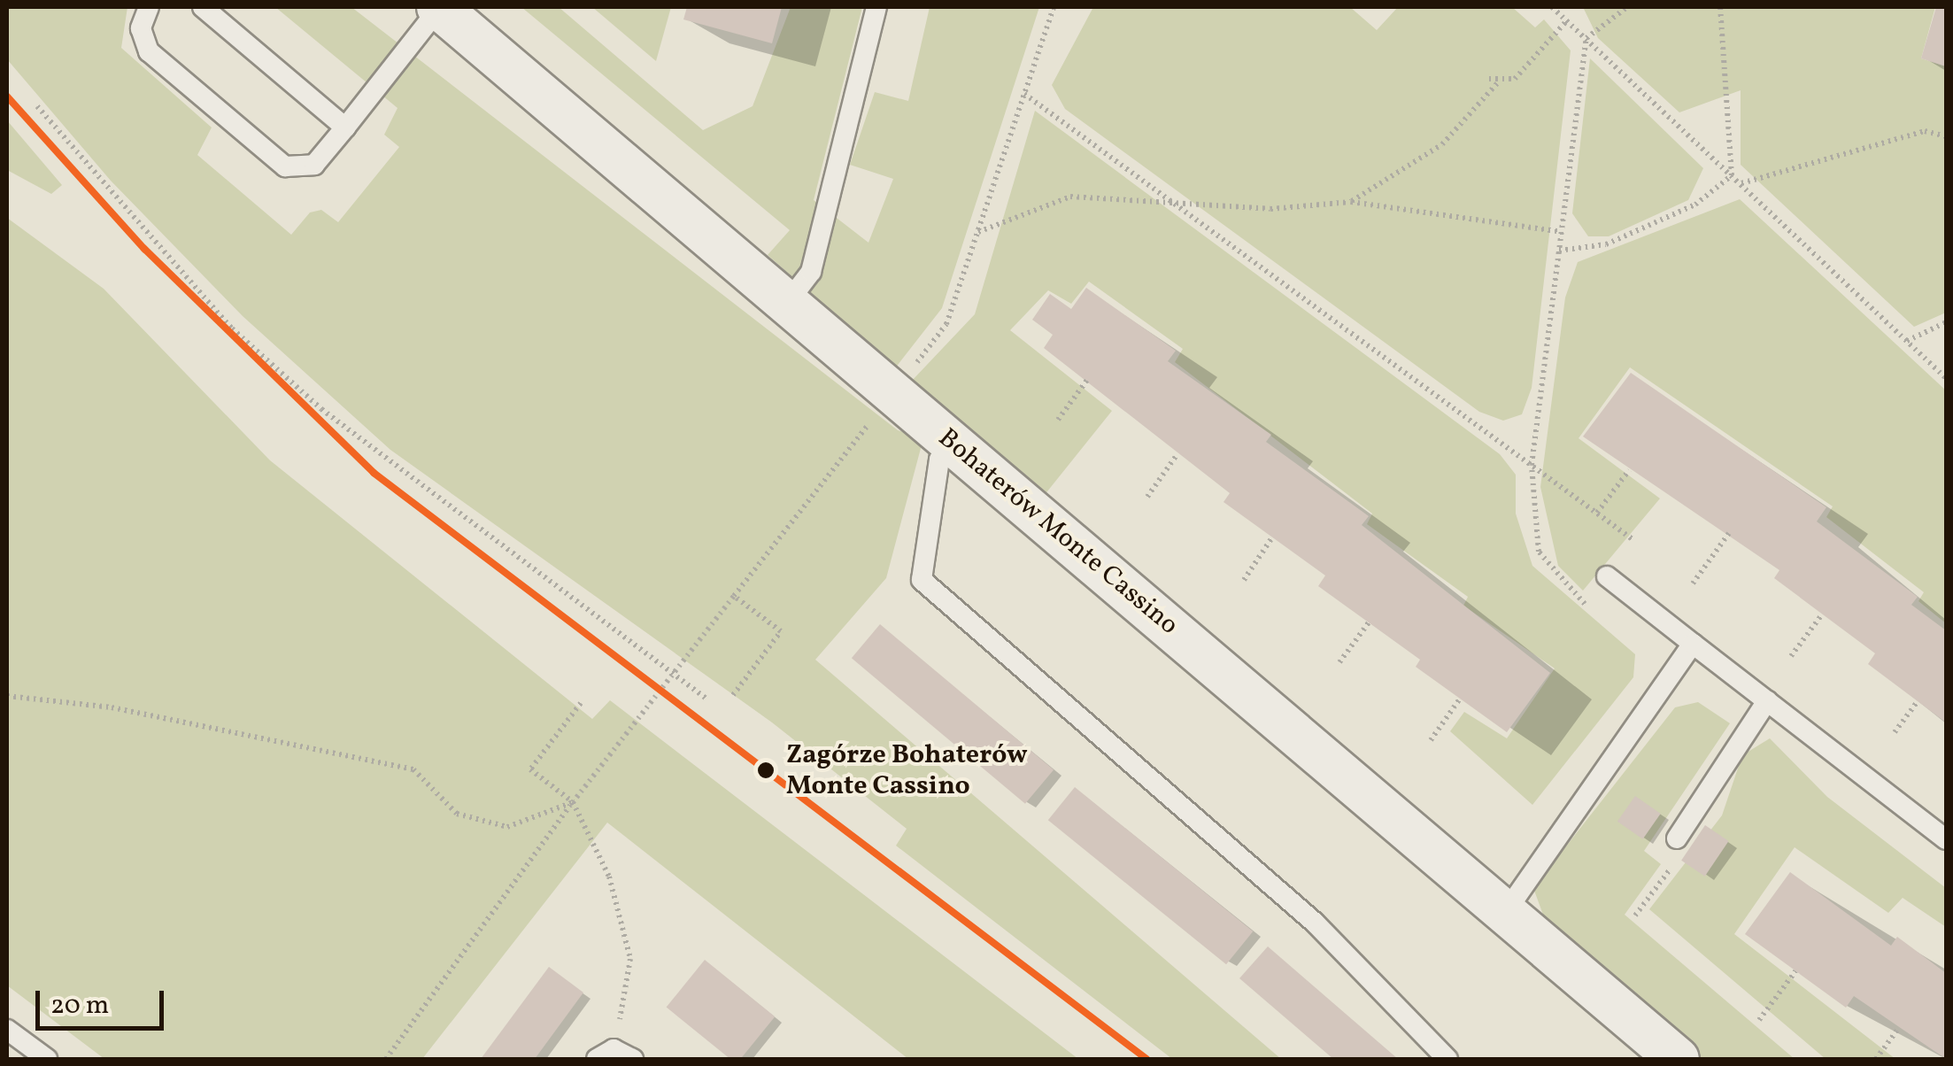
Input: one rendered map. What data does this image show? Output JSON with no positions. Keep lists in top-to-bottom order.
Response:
{
  "streets": {
    "street": ["Bohaterów Monte Cassino"]
  },
  "places": ["Zagórze Bohaterów Monte Cassino"],
  "scale_bar": "20 m"
}
